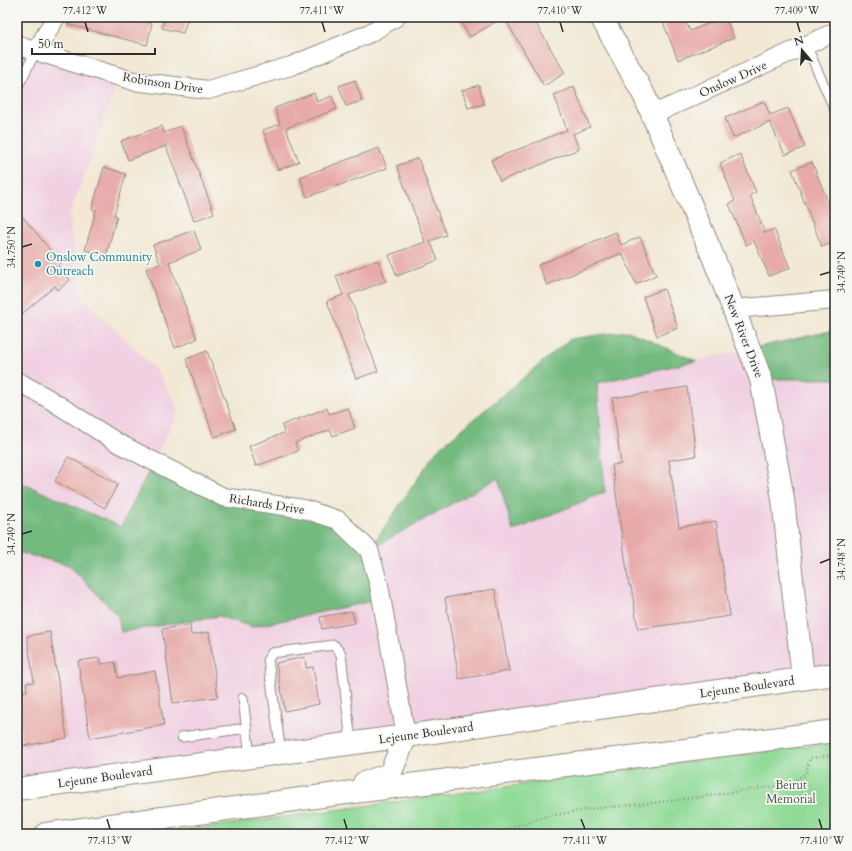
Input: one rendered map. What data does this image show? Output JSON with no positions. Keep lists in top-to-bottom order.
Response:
{
  "streets": {
    "main road": ["New River Drive", "Lejeune Boulevard"],
    "street": ["Onslow Drive", "Robinson Drive", "Richards Drive"]
  },
  "crossings": [
    ["Onslow Drive", "New River Drive"],
    ["New River Drive", "Lejeune Boulevard"],
    ["Richards Drive", "Lejeune Boulevard"]
  ],
  "parks": ["Beirut Memorial"],
  "places": ["Onslow Community Outreach"],
  "scale_bar": "50 m",
  "north": "top",
  "coordinates": [
    "77.412°W",
    "77.411°W",
    "77.410°W",
    "77.409°W",
    "34.750°N",
    "34.749°N",
    "34.748°N",
    "77.413°W"
  ]
}
